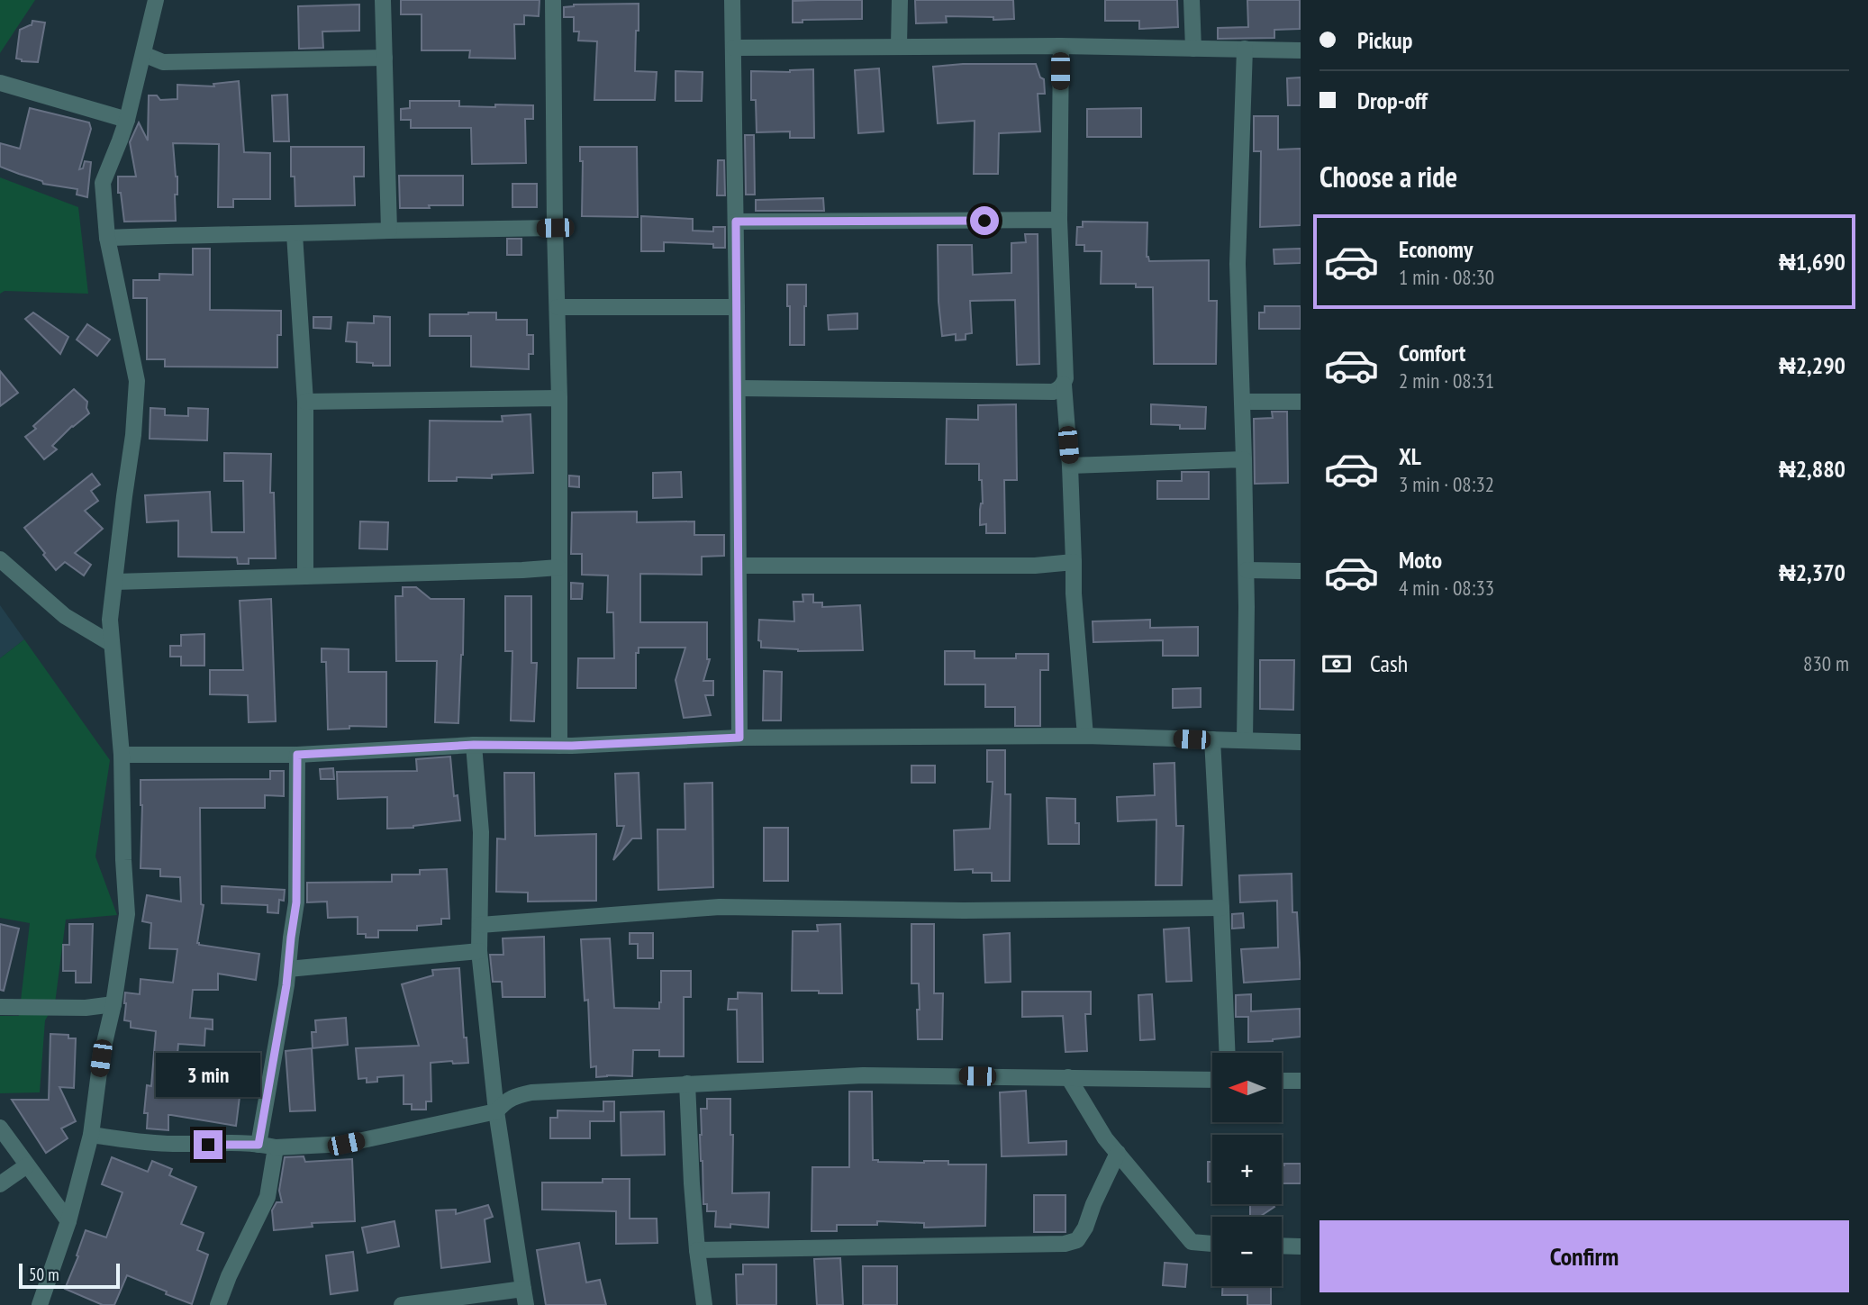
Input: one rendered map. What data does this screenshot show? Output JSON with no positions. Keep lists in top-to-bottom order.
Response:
{
  "scale_bar": "50 m",
  "north": "left",
  "page": {
    "banner": ["Pickup", "Drop-off"],
    "heading": "Choose a ride",
    "list": [
      {
        "name": "Economy",
        "note": "1 min · 08:30",
        "value": "₦1,690"
      },
      {
        "name": "Comfort",
        "note": "2 min · 08:31",
        "value": "₦2,290"
      },
      {
        "name": "XL",
        "note": "3 min · 08:32",
        "value": "₦2,880"
      },
      {
        "name": "Moto",
        "note": "4 min · 08:33",
        "value": "₦2,370"
      }
    ],
    "pay": ["Cash", "830 m"],
    "map_buttons": ["+", "−"],
    "bubble": "3 min",
    "buttons": "Confirm",
    "scale": "50 m"
  }
}
